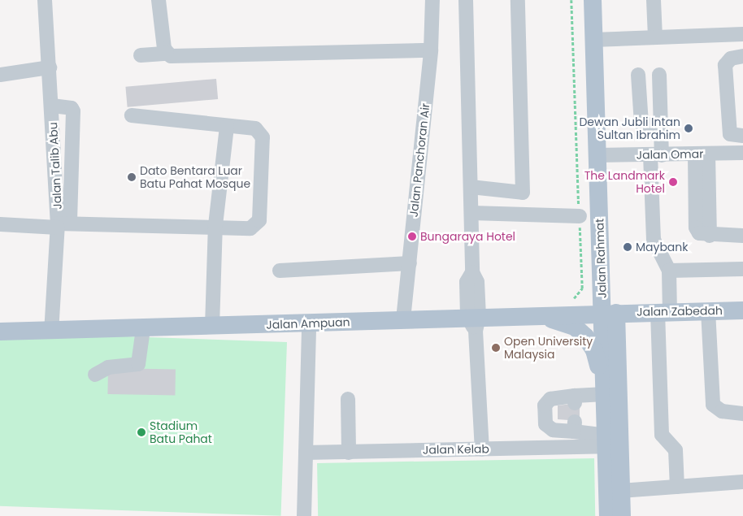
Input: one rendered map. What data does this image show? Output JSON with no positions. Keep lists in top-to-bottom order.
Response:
{
  "streets": {
    "main road": ["Jalan Rahmat", "Jalan Zabedah", "Jalan Ampuan"],
    "street": [
      "Jalan Omar",
      "Jalan Panchoran Air",
      "Jalan Talib Abu",
      "Jalan Kelab"
    ]
  },
  "crossings": [
    ["Jalan Omar", "Jalan Rahmat"],
    ["Jalan Panchoran Air", "Jalan Ampuan"],
    ["Jalan Talib Abu", "Jalan Ampuan"],
    ["Jalan Rahmat", "Jalan Zabedah"],
    ["Jalan Rahmat", "Jalan Ampuan"],
    ["Jalan Rahmat", "Jalan Kelab"],
    ["Jalan Zabedah", "Jalan Ampuan"]
  ],
  "places": [
    "Dewan Jubli Intan Sultan Ibrahim",
    "Dato Bentara Luar Batu Pahat Mosque",
    "The Landmark Hotel",
    "Bungaraya Hotel",
    "Maybank",
    "Open University Malaysia",
    "Stadium Batu Pahat"
  ]
}
